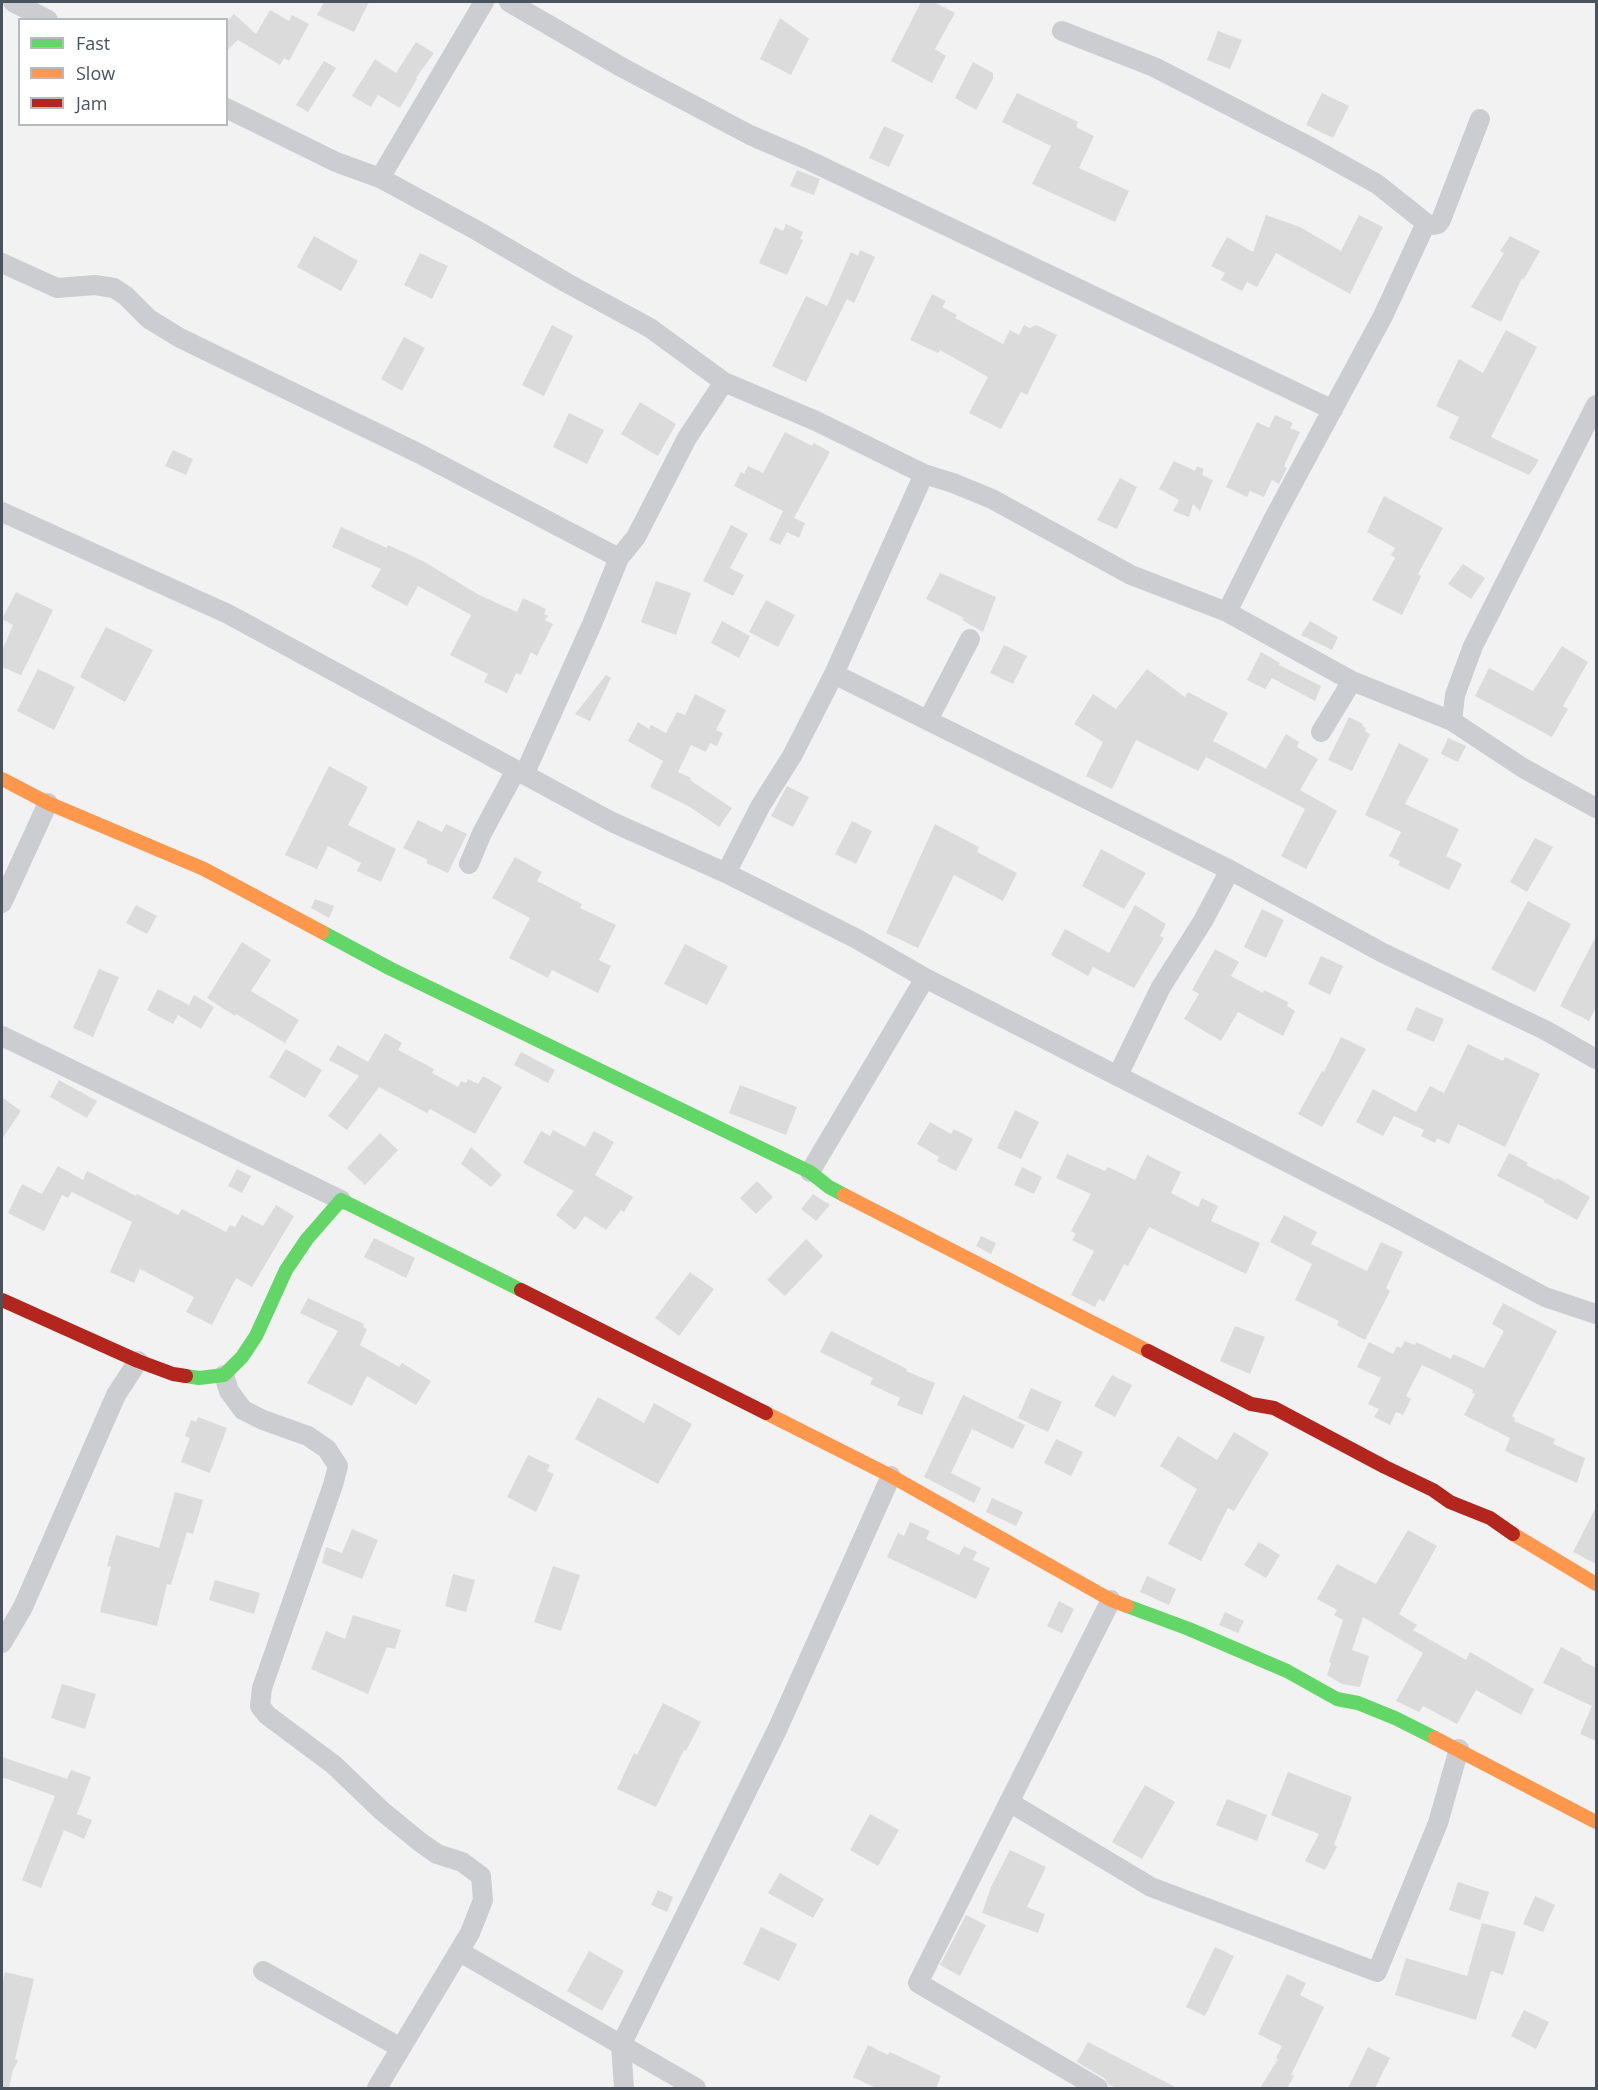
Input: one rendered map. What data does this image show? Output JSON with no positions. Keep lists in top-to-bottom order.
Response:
{
  "legend": ["Fast", "Slow", "Jam"]
}
